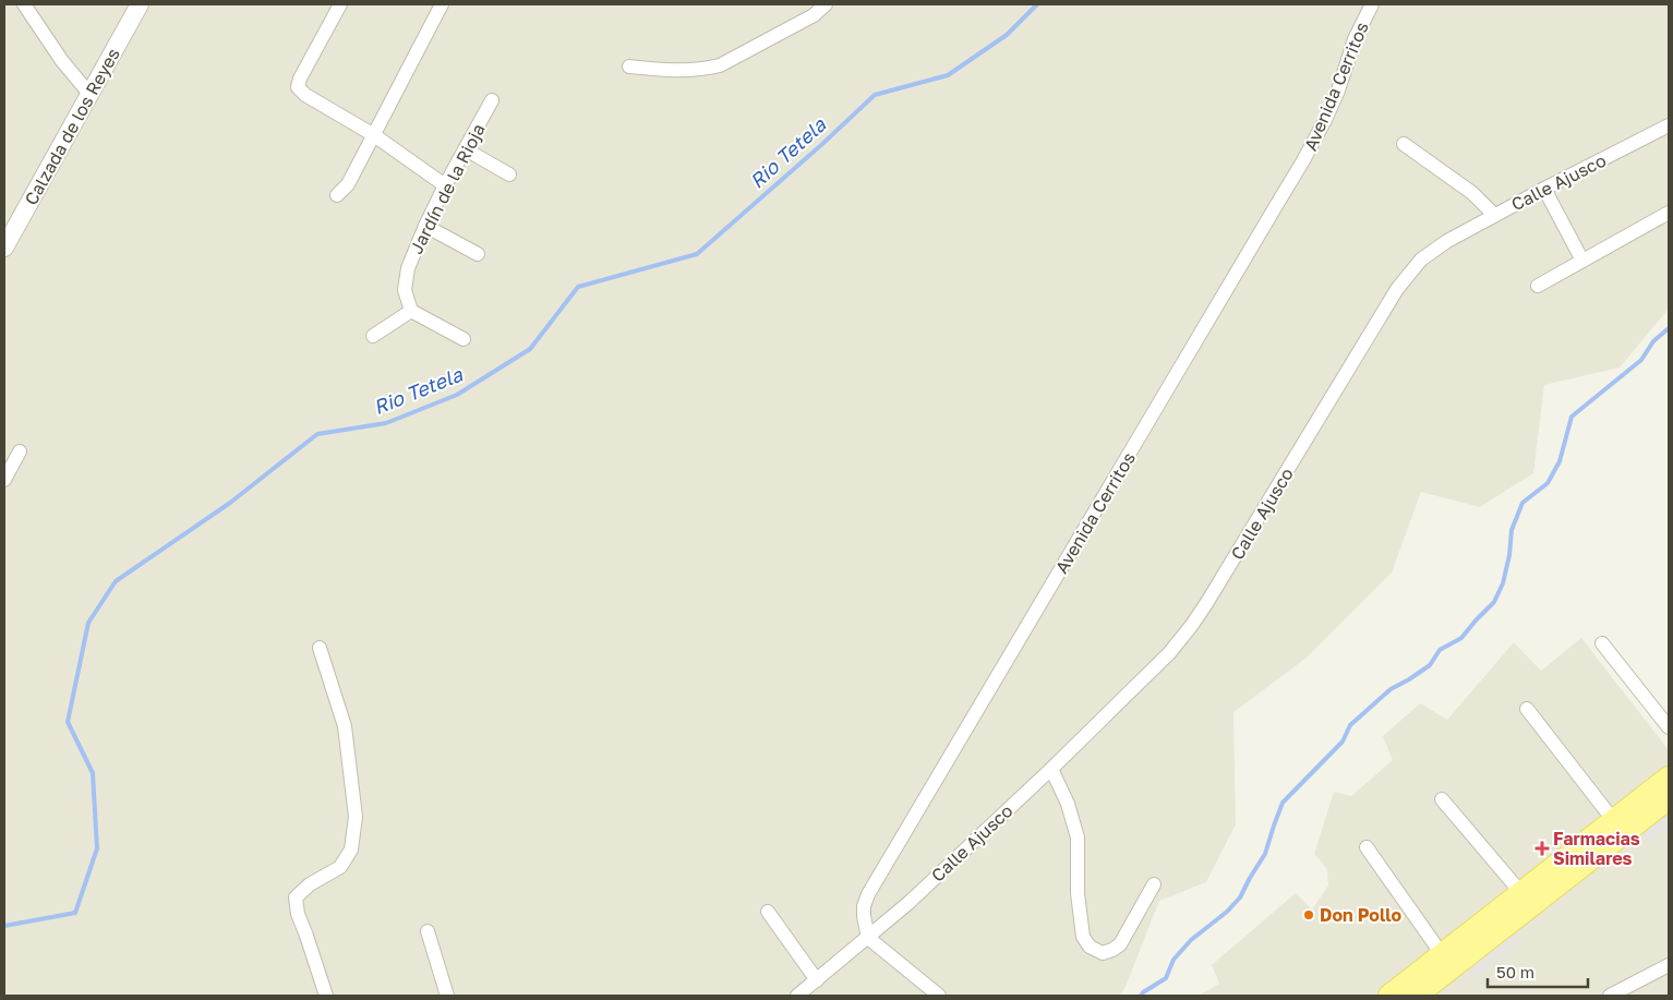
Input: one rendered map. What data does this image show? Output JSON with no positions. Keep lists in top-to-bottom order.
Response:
{
  "streets": {
    "street": [
      "Avenida Cerritos",
      "Calzada de los Reyes",
      "Calle Ajusco",
      "Jardín de la Rioja"
    ]
  },
  "crossings": [
    ["Avenida Cerritos", "Calle Ajusco"]
  ],
  "water": ["Rio Tetela"],
  "places": {
    "health": ["Farmacias Similares"],
    "other": ["Don Pollo"]
  },
  "scale_bar": "50 m"
}
